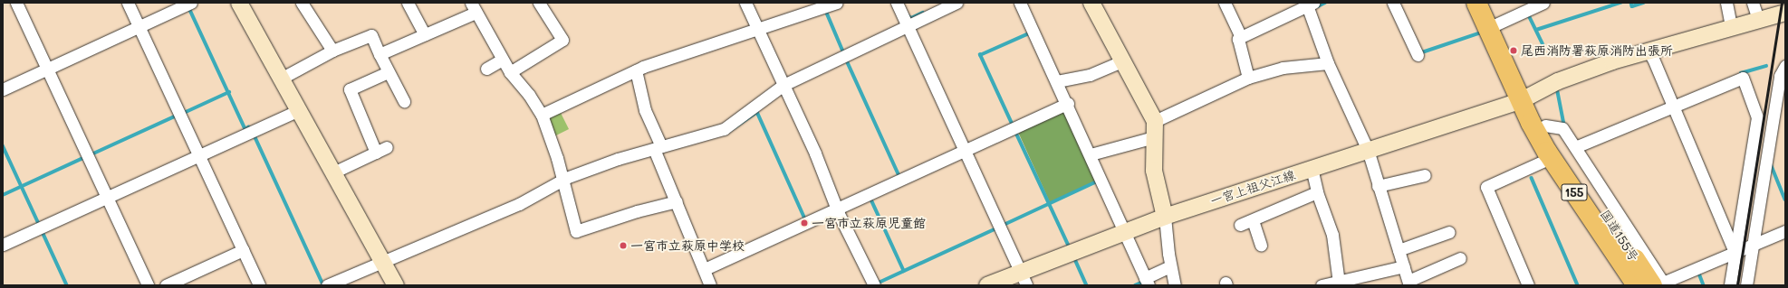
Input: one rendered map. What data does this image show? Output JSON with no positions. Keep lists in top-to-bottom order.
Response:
{
  "streets": {
    "highway": ["155", "国道155号"],
    "street": ["一宮上祖父江線"]
  },
  "crossings": [
    ["一宮上祖父江線", "国道155号"]
  ],
  "places": ["尾西消防署萩原消防出張所", "一宮市立萩原児童館", "一宮市立萩原中学校"]
}
